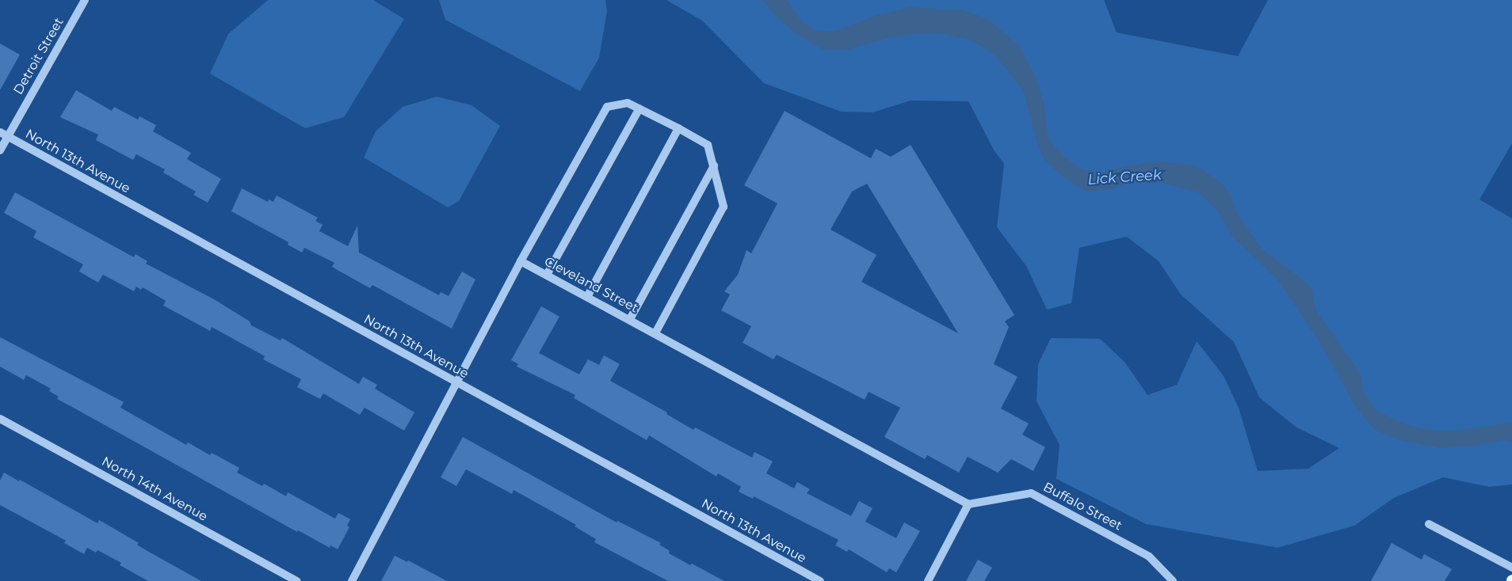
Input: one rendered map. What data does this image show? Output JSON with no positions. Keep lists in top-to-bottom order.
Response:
{
  "streets": {
    "street": [
      "Detroit Street",
      "North 13th Avenue",
      "Cleveland Street",
      "North 14th Avenue",
      "Buffalo Street"
    ]
  },
  "crossings": [
    ["Detroit Street", "North 13th Avenue"],
    ["Cleveland Street", "Buffalo Street"]
  ],
  "water": ["Lick Creek"]
}
